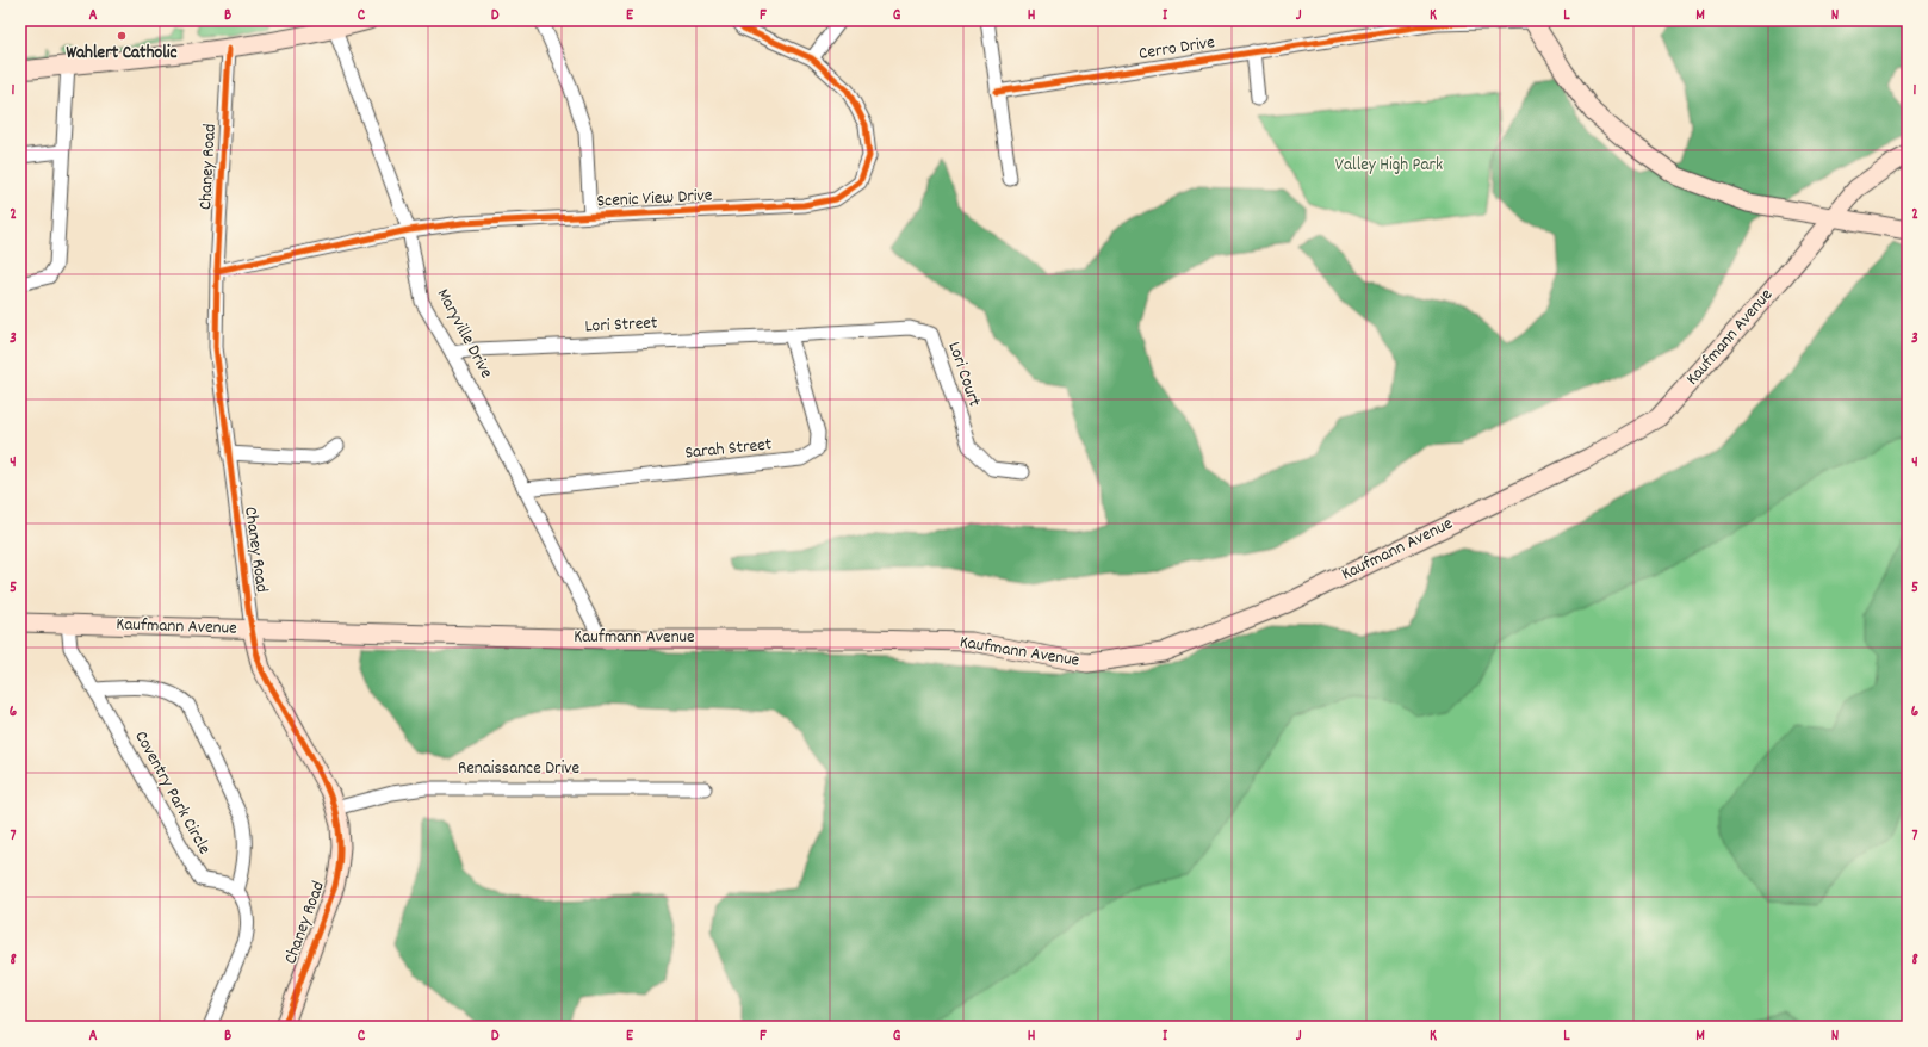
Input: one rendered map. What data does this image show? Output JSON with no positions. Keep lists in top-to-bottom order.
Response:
{
  "streets": {
    "main road": ["Chaney Road", "Kaufmann Avenue"],
    "street": [
      "Cerro Drive",
      "Scenic View Drive",
      "Lori Street",
      "Maryville Drive",
      "Lori Court",
      "Sarah Street",
      "Renaissance Drive",
      "Coventry Park Circle"
    ]
  },
  "crossings": [
    ["Chaney Road", "Scenic View Drive"],
    ["Chaney Road", "Kaufmann Avenue"],
    ["Chaney Road", "Renaissance Drive"],
    ["Scenic View Drive", "Maryville Drive"],
    ["Lori Street", "Maryville Drive"],
    ["Lori Street", "Lori Court"],
    ["Lori Street", "Sarah Street"],
    ["Maryville Drive", "Kaufmann Avenue"],
    ["Maryville Drive", "Sarah Street"],
    ["Kaufmann Avenue", "Coventry Park Circle"],
    ["Lori Court", "Sarah Street"]
  ],
  "parks": ["Valley High Park"],
  "places": ["Wahlert Catholic"],
  "grid": {
    "columns": [
      "A",
      "B",
      "C",
      "D",
      "E",
      "F",
      "G",
      "H",
      "I",
      "J",
      "K",
      "L",
      "M",
      "N"
    ],
    "rows": [
      "1",
      "2",
      "3",
      "4",
      "5",
      "6",
      "7",
      "8"
    ]
  }
}
